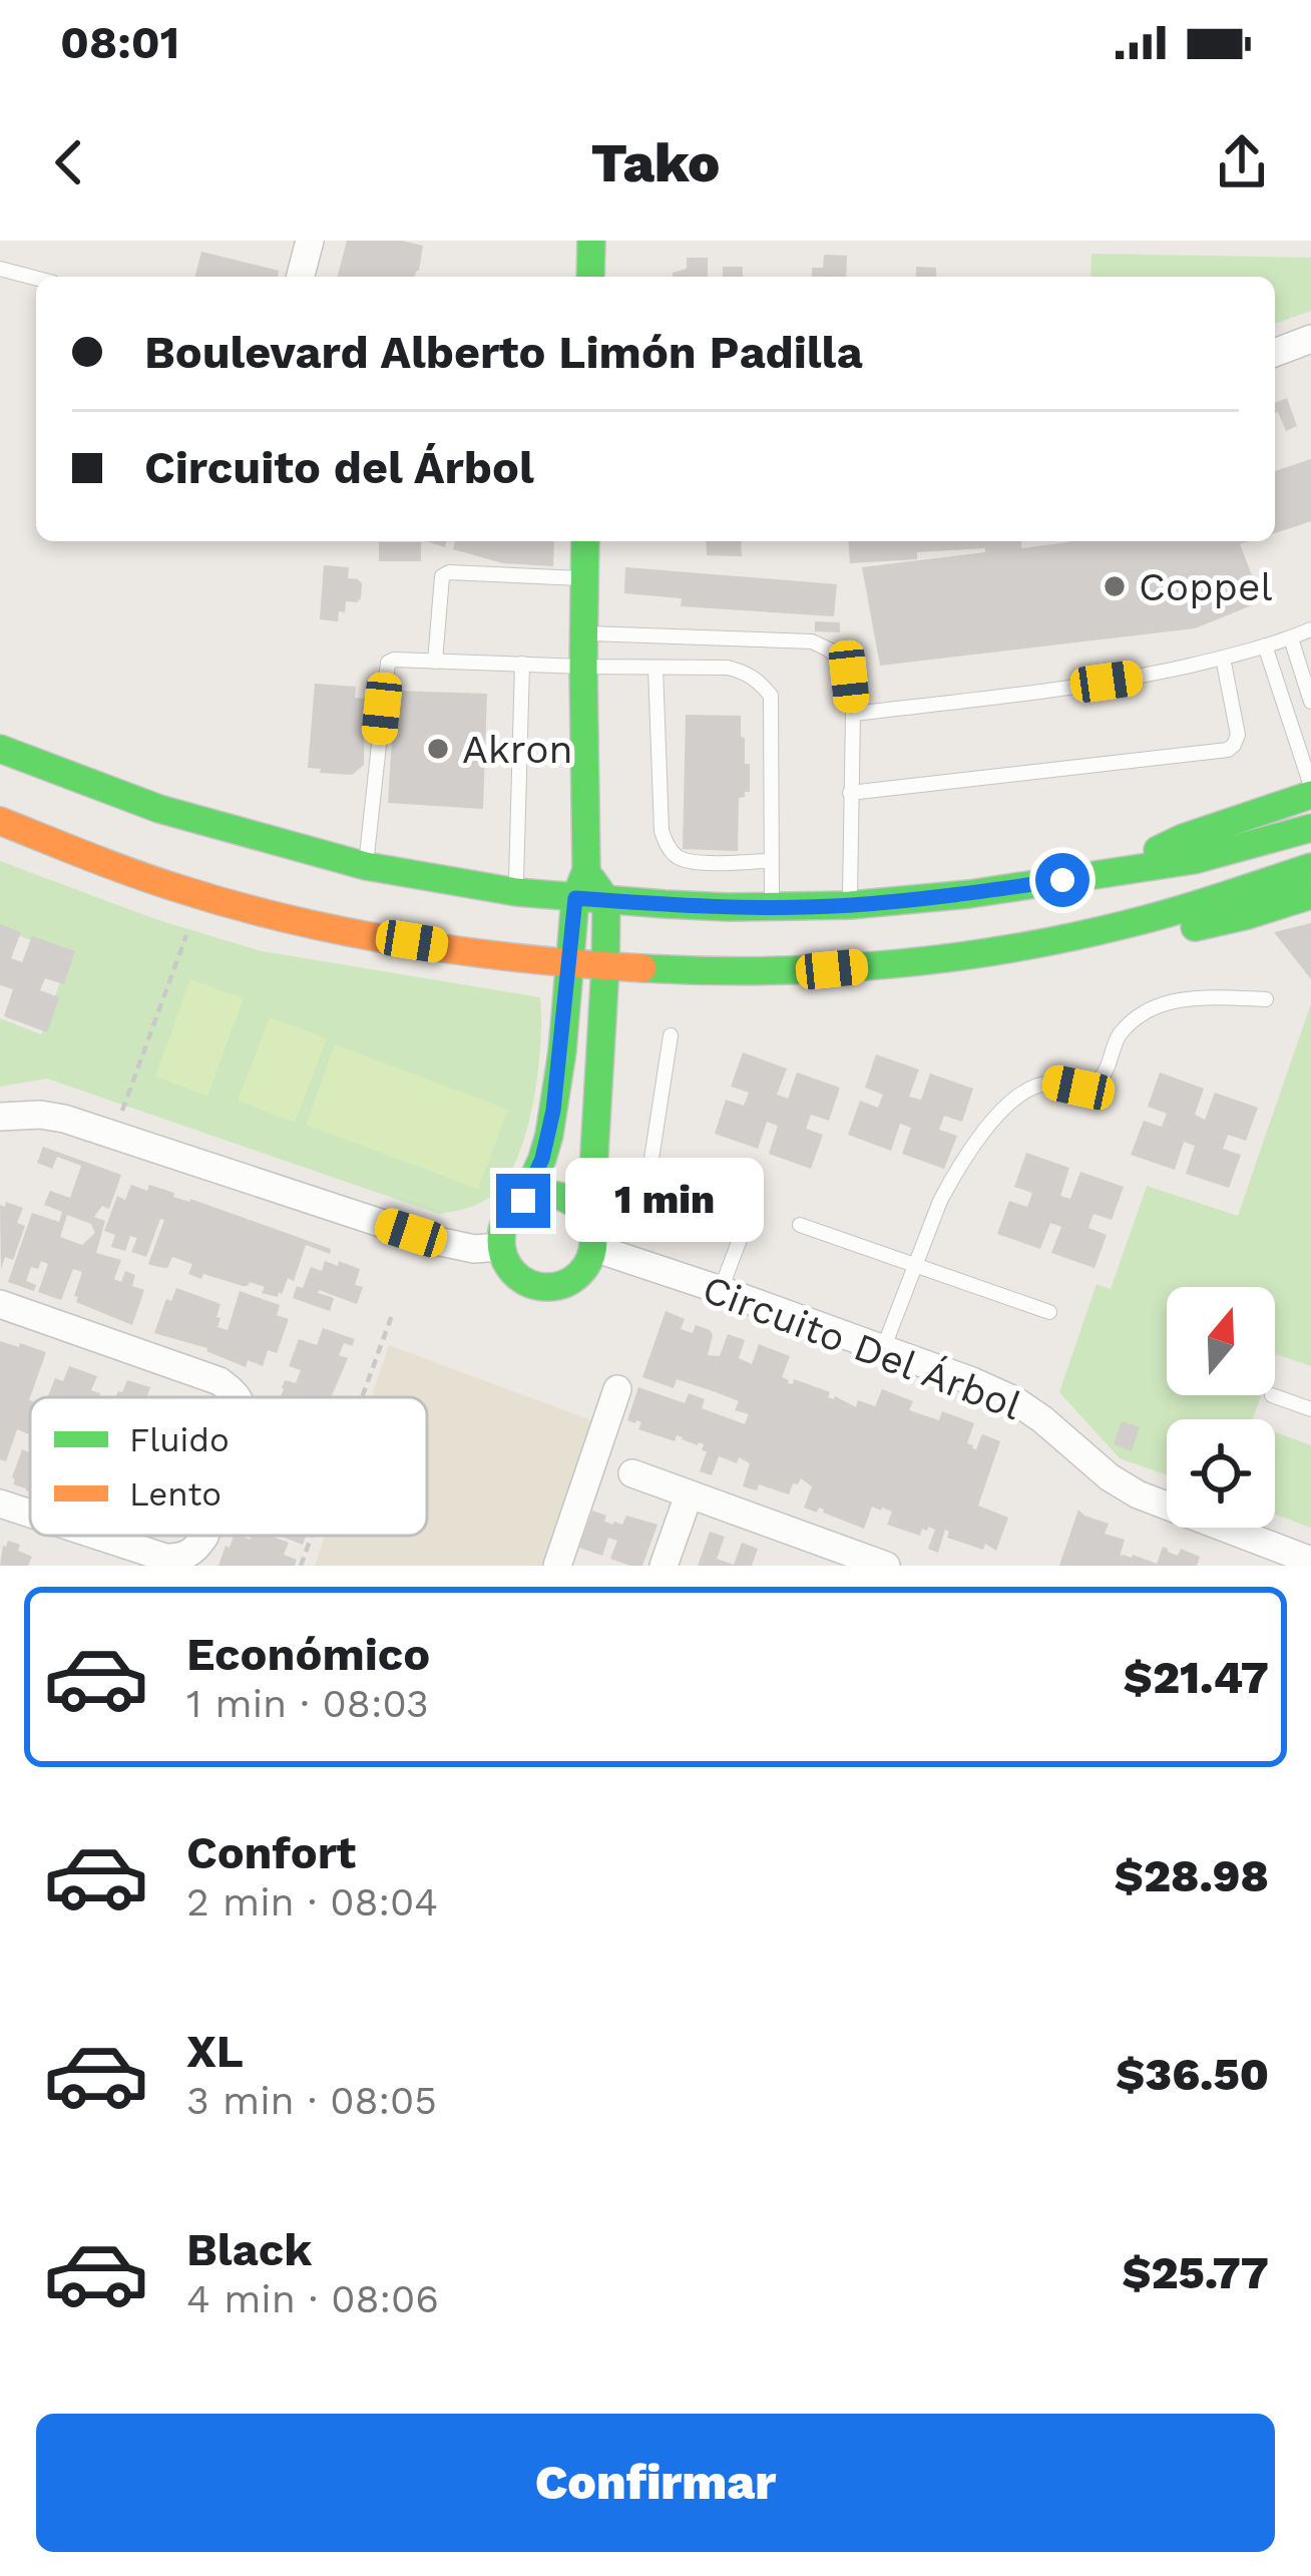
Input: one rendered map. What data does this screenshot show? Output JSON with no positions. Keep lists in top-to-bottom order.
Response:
{
  "streets": {
    "street": ["Circuito Del Árbol"]
  },
  "places": ["Coppel", "Akron"],
  "legend": ["Fluido", "Lento"],
  "north": "top",
  "page": {
    "status": "08:01",
    "header": "Tako",
    "banner": ["Boulevard Alberto Limón Padilla", "Circuito del Árbol"],
    "bubble": "1 min",
    "list": [
      {
        "name": "Económico",
        "note": "1 min · 08:03",
        "value": "$21.47"
      },
      {
        "name": "Confort",
        "note": "2 min · 08:04",
        "value": "$28.98"
      },
      {
        "name": "XL",
        "note": "3 min · 08:05",
        "value": "$36.50"
      },
      {
        "name": "Black",
        "note": "4 min · 08:06",
        "value": "$25.77"
      }
    ],
    "buttons": "Confirmar"
  }
}
